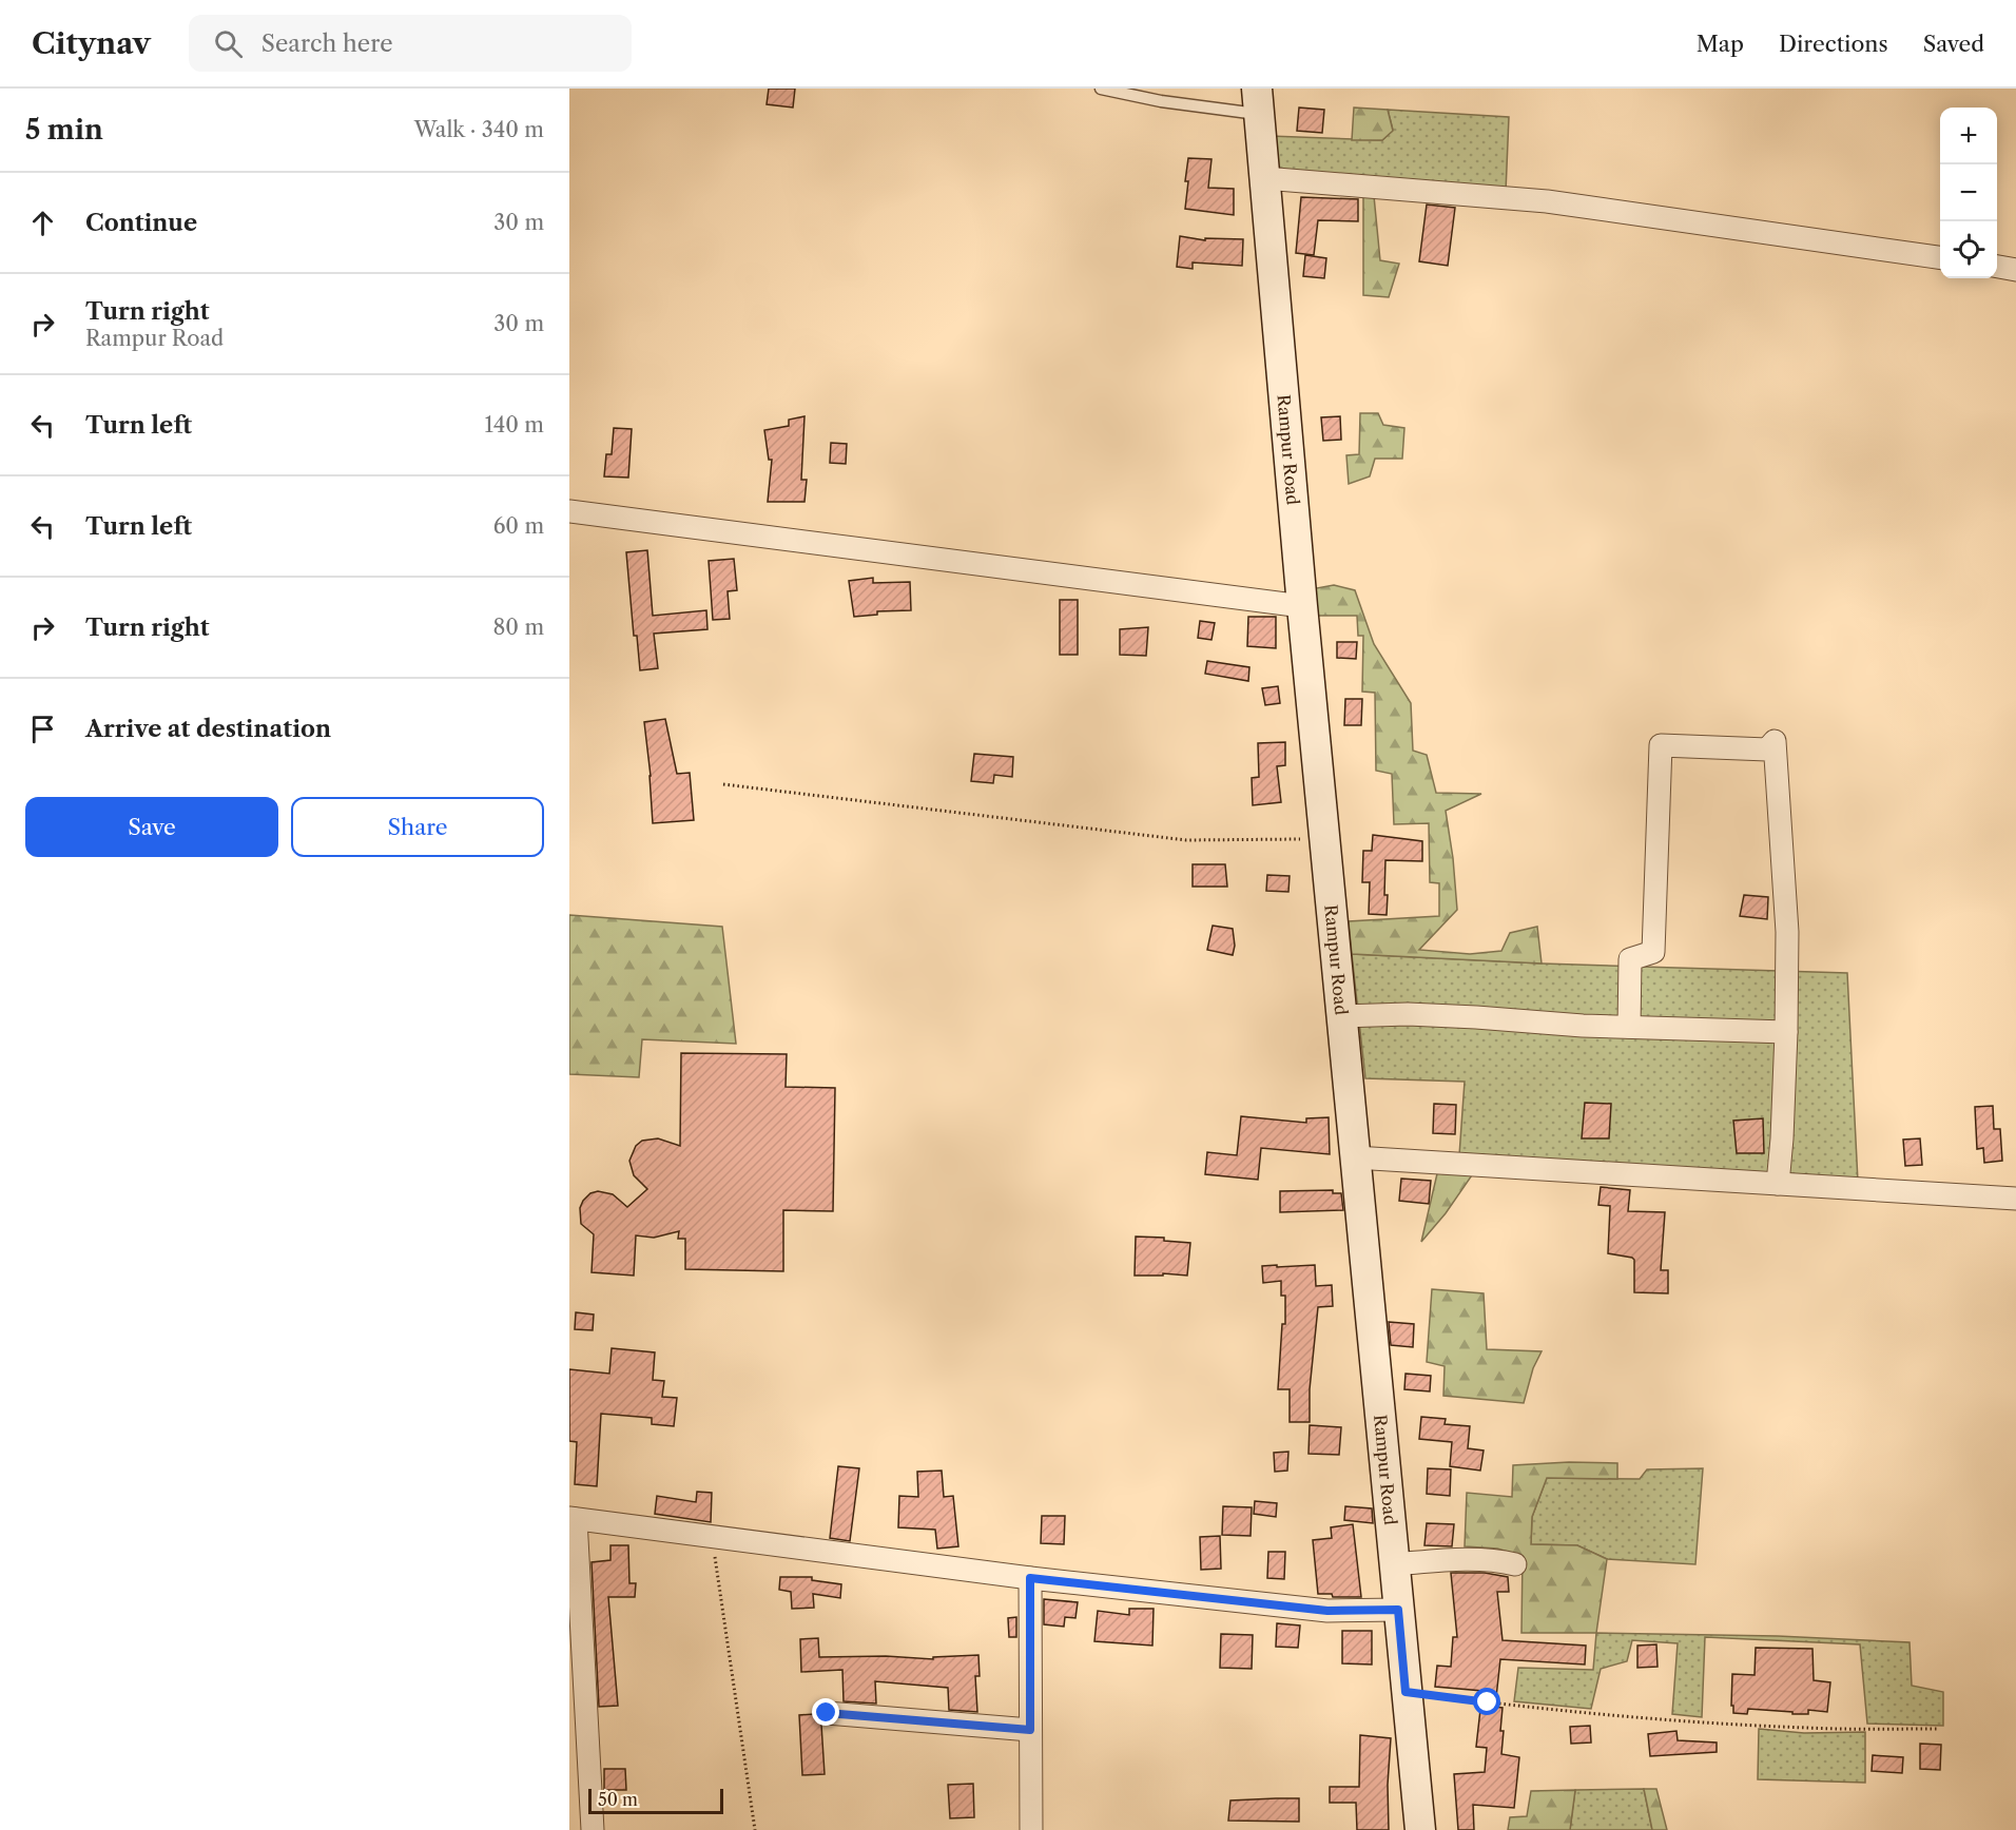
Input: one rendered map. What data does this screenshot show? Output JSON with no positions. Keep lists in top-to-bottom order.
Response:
{
  "streets": {
    "main road": ["Rampur Road"]
  },
  "scale_bar": "50 m",
  "page": {
    "header": "Citynav",
    "search": "Search here",
    "nav": ["Map", "Directions", "Saved"],
    "heading": ["5 min", "Walk · 340 m"],
    "map_buttons": ["+", "−"],
    "list": [
      ["Continue", "30 m"],
      ["Turn right", "Rampur Road", "30 m"],
      ["Turn left", "140 m"],
      ["Turn left", "60 m"],
      ["Turn right", "80 m"],
      "Arrive at destination"
    ],
    "buttons": ["Save", "Share"],
    "scale": "50 m"
  }
}
